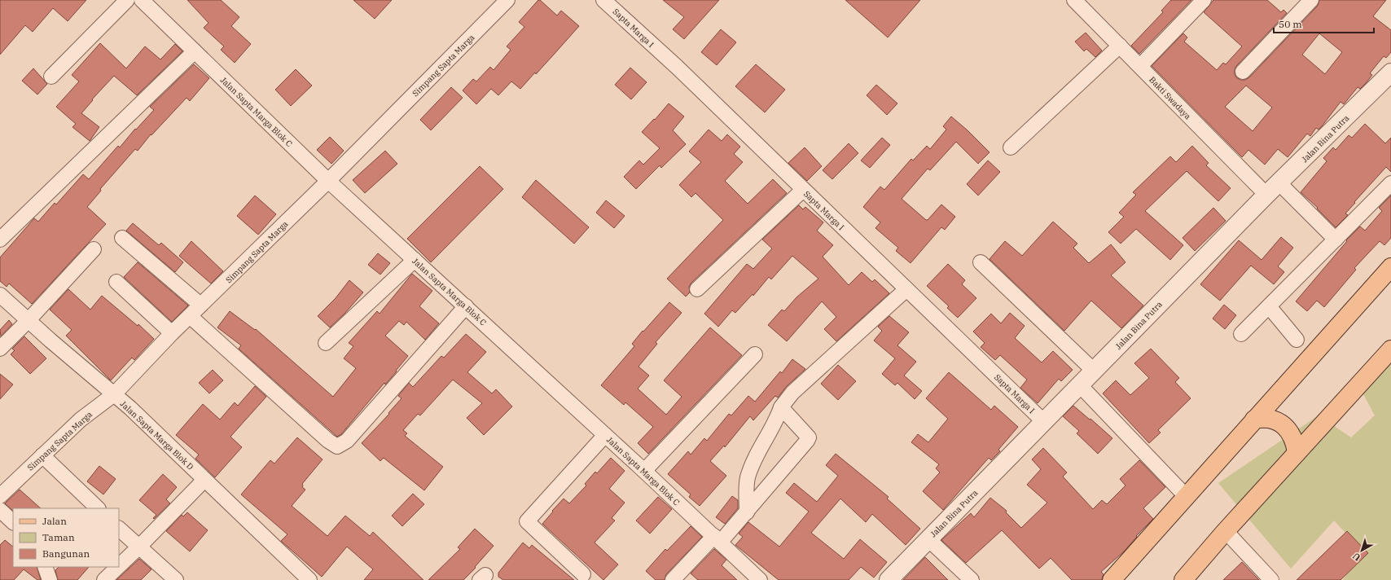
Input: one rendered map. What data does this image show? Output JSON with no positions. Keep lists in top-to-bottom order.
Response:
{
  "streets": {
    "street": [
      "Sapta Marga I",
      "Simpang Sapta Marga",
      "Bakti Swadaya",
      "Jalan Sapta Marga Blok C",
      "Jalan Bina Putra",
      "Jalan Sapta Marga Blok D"
    ]
  },
  "crossings": [
    ["Sapta Marga I", "Jalan Bina Putra"],
    ["Simpang Sapta Marga", "Jalan Sapta Marga Blok C"],
    ["Simpang Sapta Marga", "Jalan Sapta Marga Blok D"],
    ["Bakti Swadaya", "Jalan Bina Putra"]
  ],
  "legend": ["Jalan", "Taman", "Bangunan"],
  "scale_bar": "50 m",
  "north": "bottom left"
}
